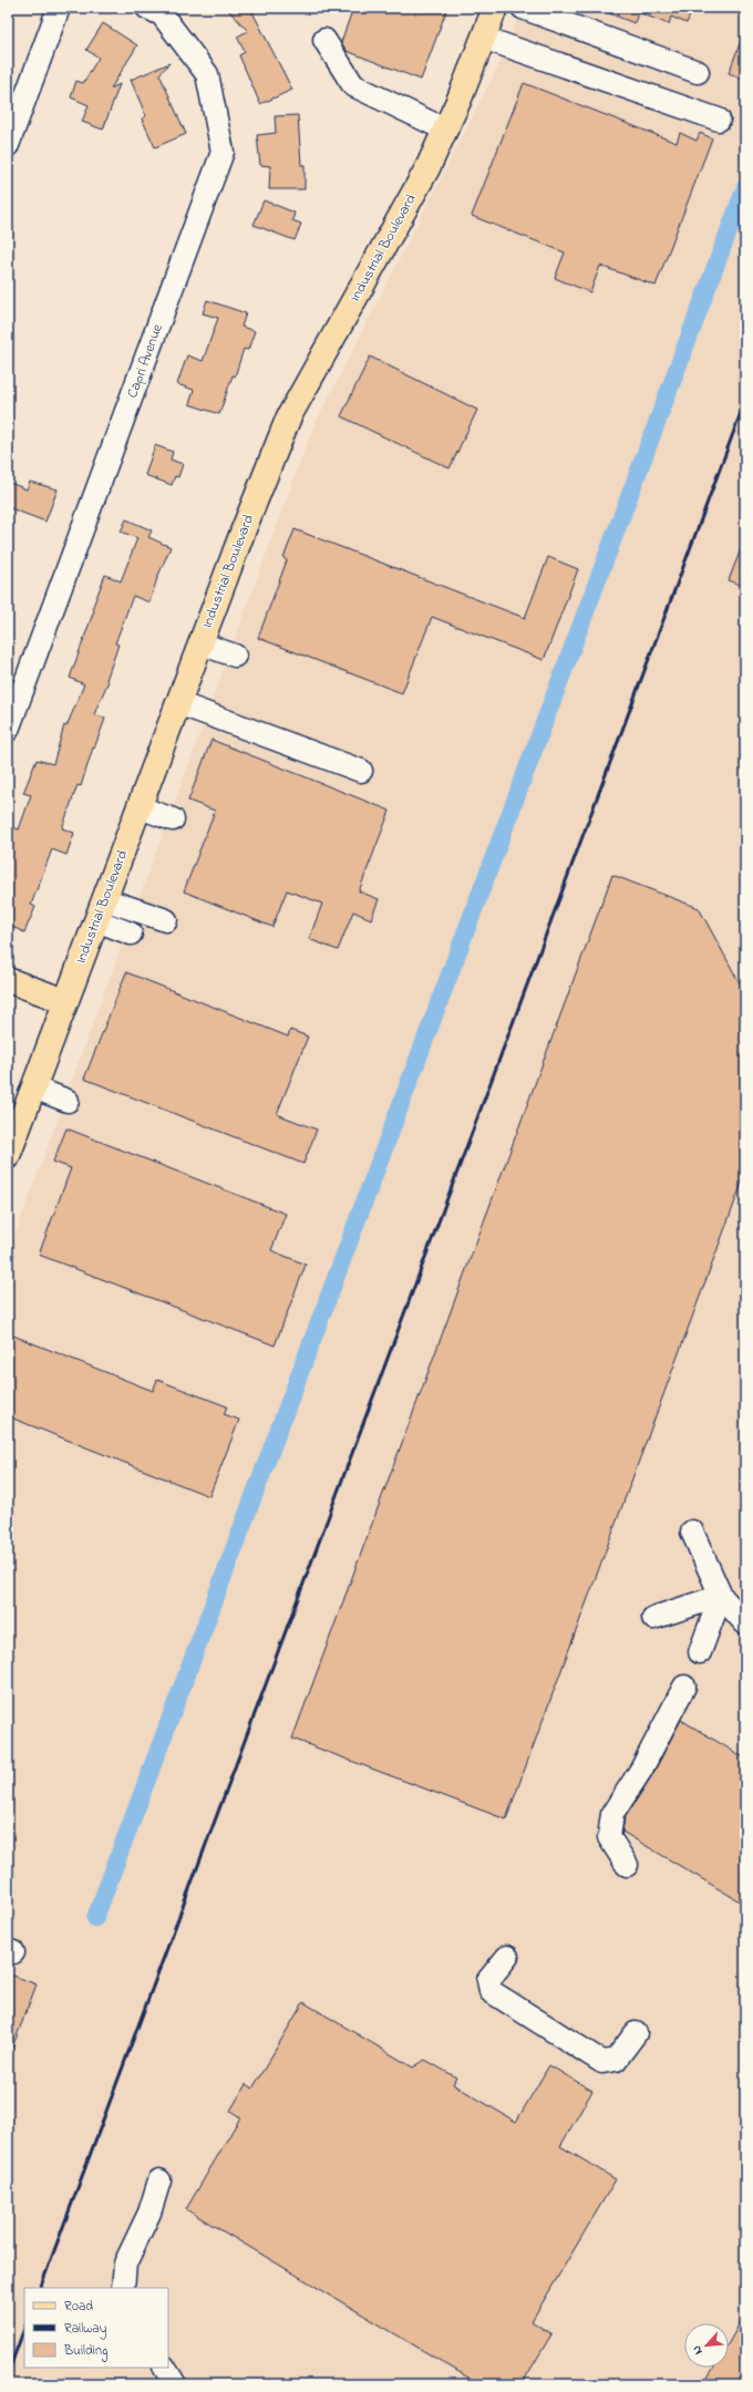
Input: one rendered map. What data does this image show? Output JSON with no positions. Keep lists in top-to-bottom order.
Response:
{
  "streets": {
    "main road": ["Industrial Boulevard"],
    "street": ["Capri Avenue"]
  },
  "legend": ["Road", "Railway", "Building"],
  "north": "bottom left"
}
